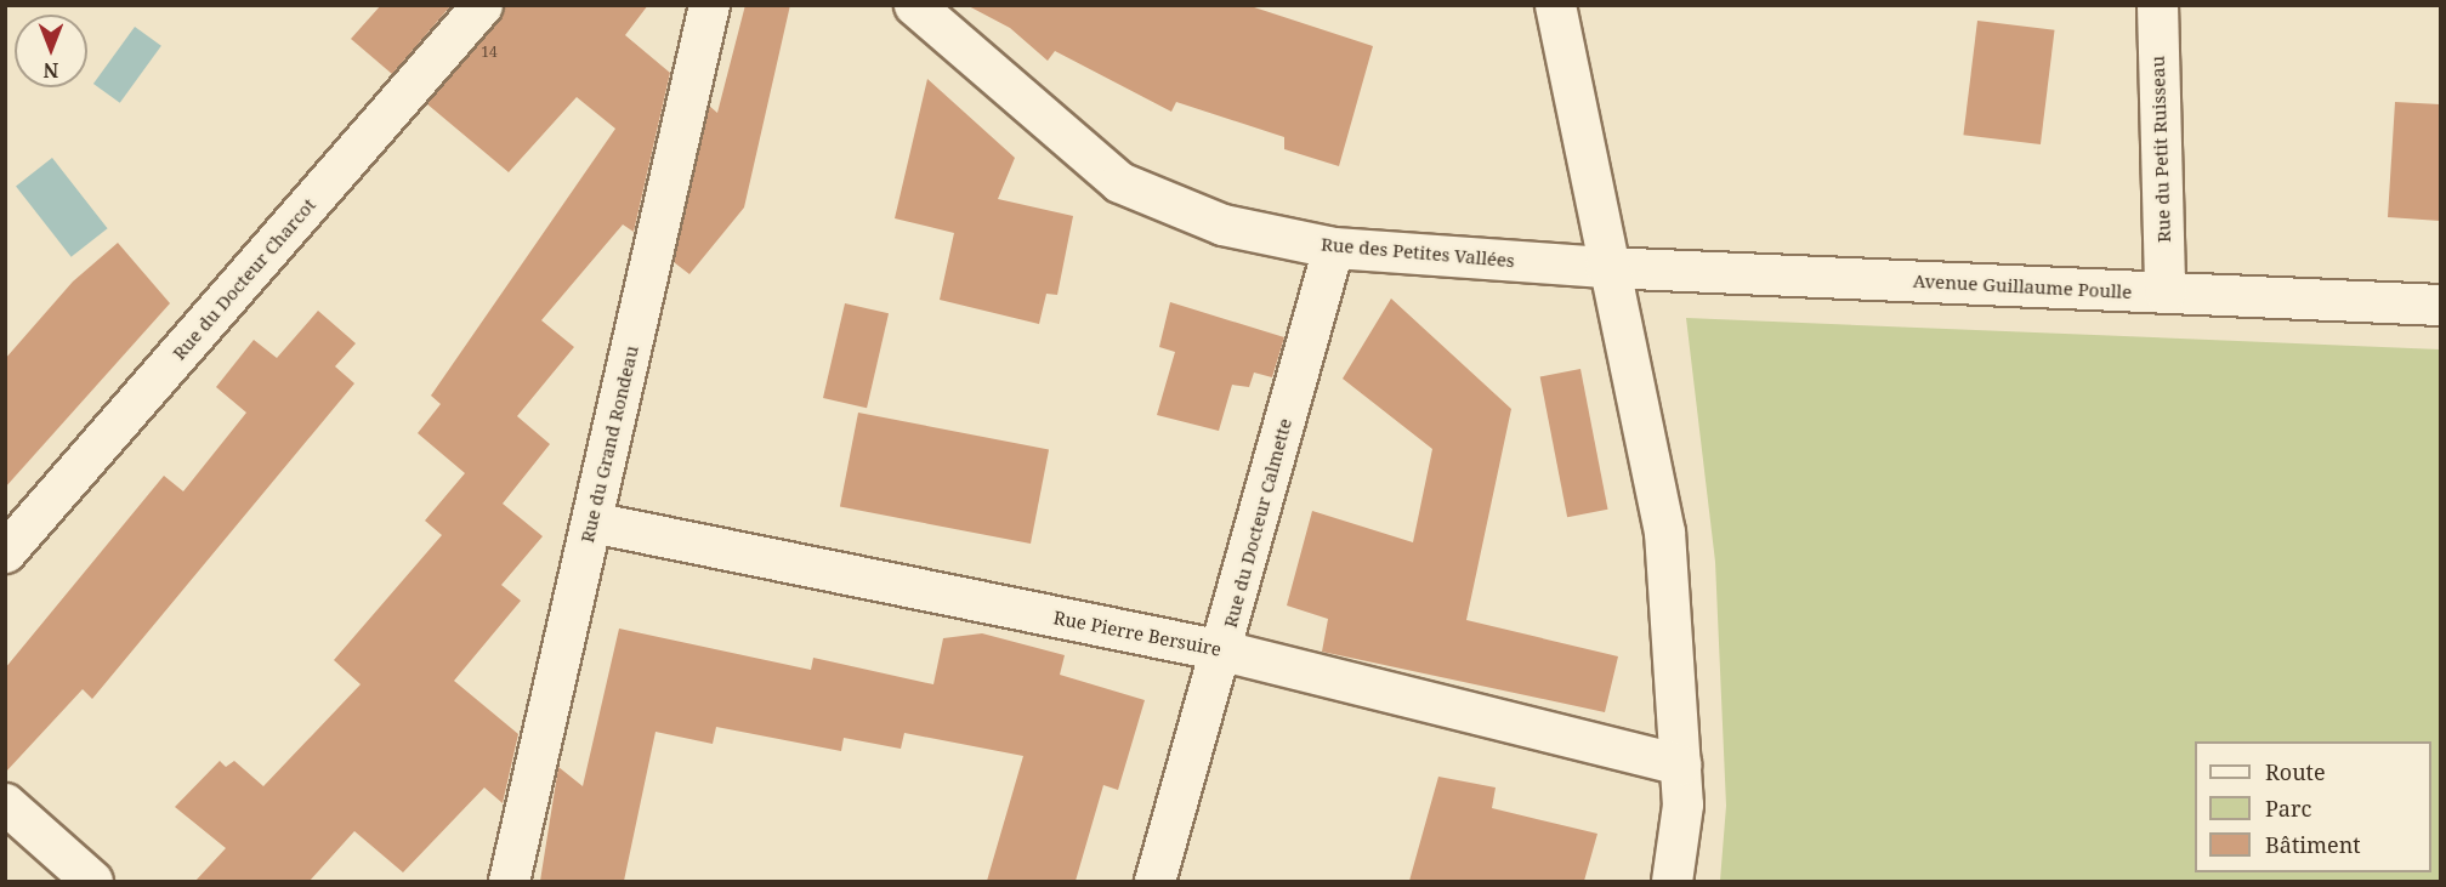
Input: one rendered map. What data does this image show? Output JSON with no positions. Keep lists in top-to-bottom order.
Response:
{
  "streets": {
    "street": [
      "Rue du Petit Ruisseau",
      "Rue des Petites Vallées",
      "Rue du Docteur Charcot",
      "Avenue Guillaume Poulle",
      "Rue du Grand Rondeau",
      "Rue du Docteur Calmette",
      "Rue Pierre Bersuire"
    ]
  },
  "crossings": [
    ["Rue du Petit Ruisseau", "Avenue Guillaume Poulle"],
    ["Rue des Petites Vallées", "Avenue Guillaume Poulle"],
    ["Rue des Petites Vallées", "Rue du Docteur Calmette"],
    ["Rue du Grand Rondeau", "Rue Pierre Bersuire"],
    ["Rue du Docteur Calmette", "Rue Pierre Bersuire"]
  ],
  "house_numbers": ["14"],
  "legend": ["Route", "Parc", "Bâtiment"],
  "north": "bottom"
}
